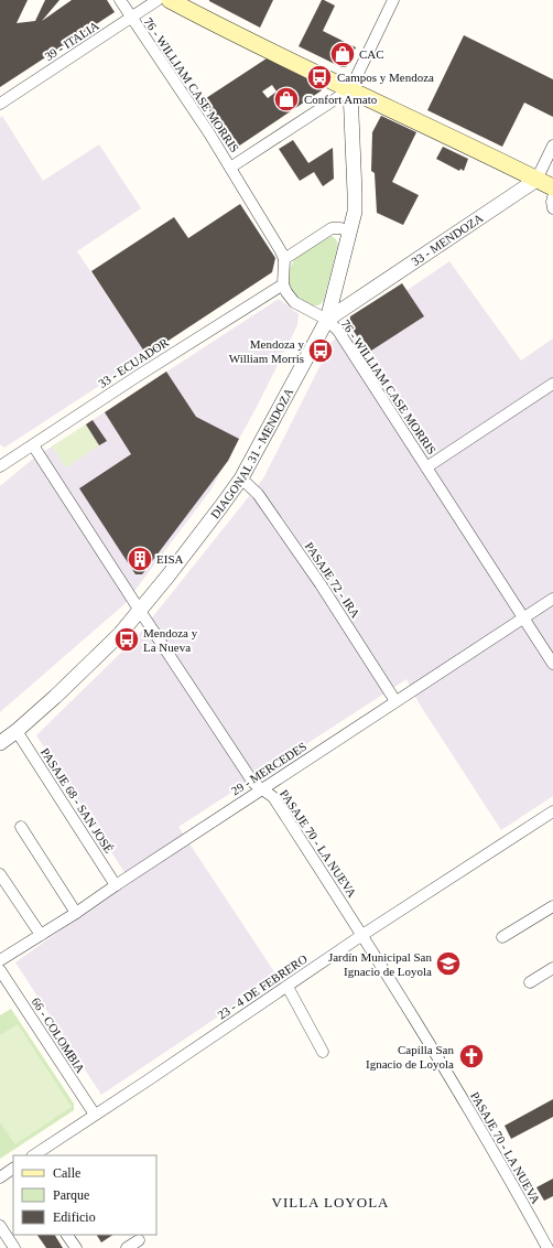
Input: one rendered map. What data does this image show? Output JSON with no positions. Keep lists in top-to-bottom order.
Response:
{
  "streets": {
    "street": [
      "39 - ITALIA",
      "76 - WILLIAM CASE MORRIS",
      "33 - MENDOZA",
      "33 - ECUADOR",
      "DIAGONAL 31 - MENDOZA",
      "PASAJE 72 - IRA",
      "29 - MERCEDES",
      "PASAJE 68 - SAN JOSÉ",
      "PASAJE 70 - LA NUEVA",
      "23 - 4 DE FEBRERO",
      "66 - COLOMBIA"
    ]
  },
  "crossings": [
    ["39 - ITALIA", "76 - WILLIAM CASE MORRIS"],
    ["76 - WILLIAM CASE MORRIS", "33 - MENDOZA"],
    ["76 - WILLIAM CASE MORRIS", "33 - ECUADOR"],
    ["76 - WILLIAM CASE MORRIS", "DIAGONAL 31 - MENDOZA"],
    ["76 - WILLIAM CASE MORRIS", "29 - MERCEDES"],
    ["33 - MENDOZA", "DIAGONAL 31 - MENDOZA"],
    ["33 - ECUADOR", "PASAJE 70 - LA NUEVA"],
    ["DIAGONAL 31 - MENDOZA", "PASAJE 72 - IRA"],
    ["DIAGONAL 31 - MENDOZA", "PASAJE 68 - SAN JOSÉ"],
    ["DIAGONAL 31 - MENDOZA", "PASAJE 70 - LA NUEVA"],
    ["PASAJE 72 - IRA", "29 - MERCEDES"],
    ["29 - MERCEDES", "PASAJE 68 - SAN JOSÉ"],
    ["29 - MERCEDES", "PASAJE 70 - LA NUEVA"],
    ["PASAJE 70 - LA NUEVA", "23 - 4 DE FEBRERO"],
    ["23 - 4 DE FEBRERO", "66 - COLOMBIA"]
  ],
  "districts": ["VILLA LOYOLA"],
  "places": {
    "shop": ["CAC", "Confort Amato"],
    "bus stop": ["Campos y Mendoza", "Mendoza y William Morris", "Mendoza y La Nueva"],
    "building": ["EISA"],
    "school or university": ["Jardín Municipal San Ignacio de Loyola"],
    "church": ["Capilla San Ignacio de Loyola"]
  },
  "legend": ["Calle", "Parque", "Edificio"]
}
